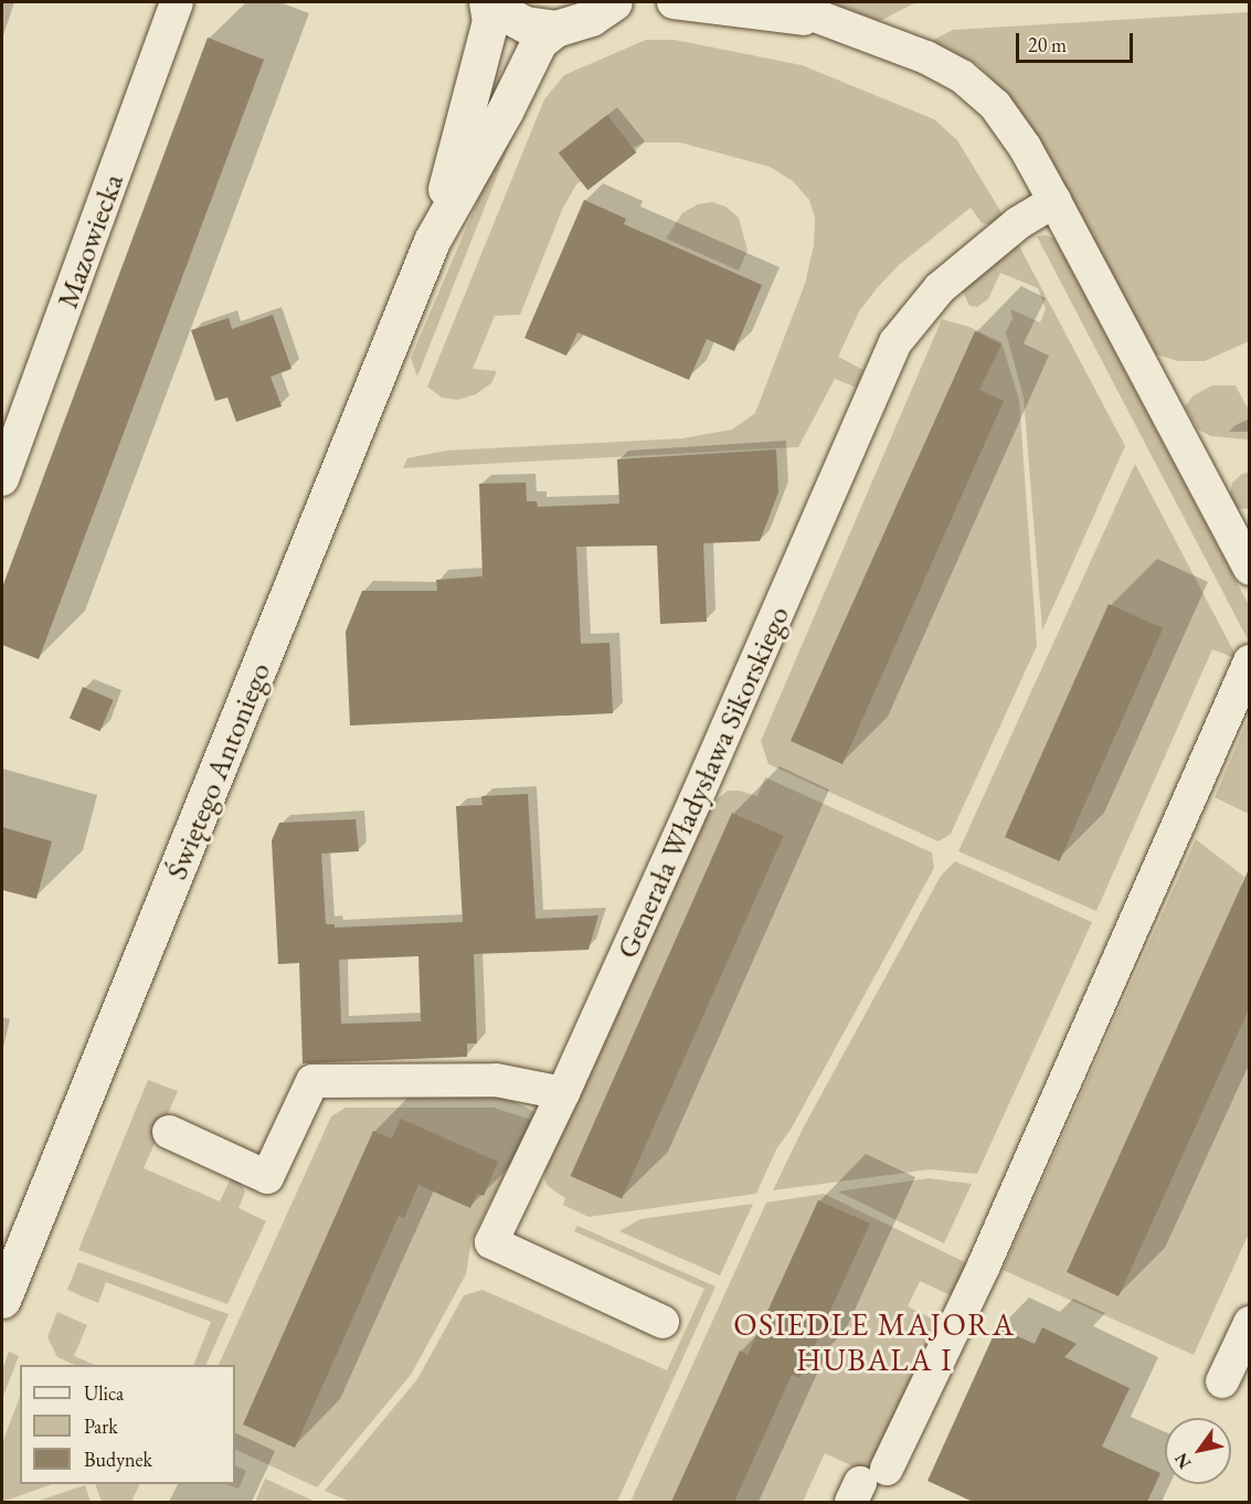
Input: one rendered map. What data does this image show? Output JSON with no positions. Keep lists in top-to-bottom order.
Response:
{
  "streets": {
    "street": ["Mazowiecka", "Świętego Antoniego", "Generała Władysława Sikorskiego"]
  },
  "districts": ["OSIEDLE MAJORA HUBALA I"],
  "legend": ["Ulica", "Park", "Budynek"],
  "scale_bar": "20 m",
  "north": "bottom left"
}
